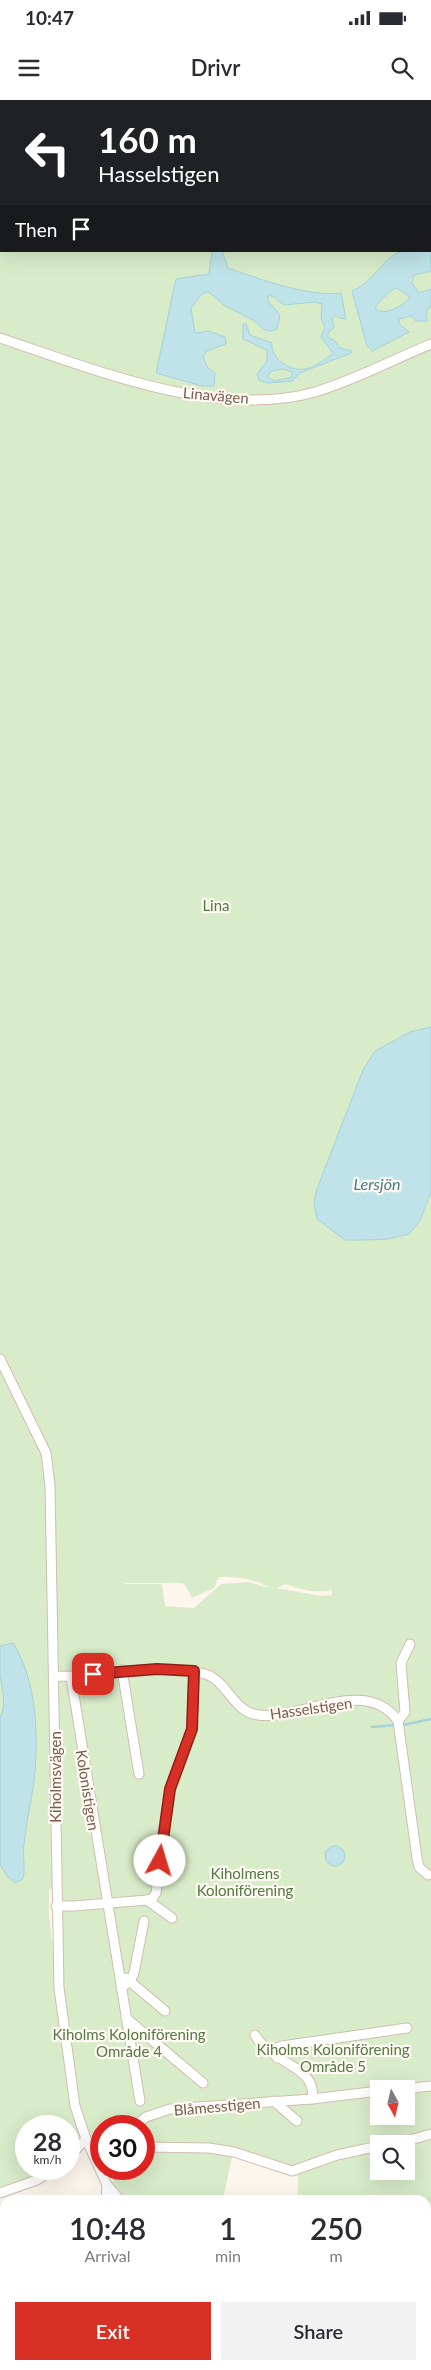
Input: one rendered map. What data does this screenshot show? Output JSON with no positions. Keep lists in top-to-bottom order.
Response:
{
  "streets": {
    "street": [
      "Linavägen",
      "Hasselstigen",
      "Kiholmsvägen",
      "Kolonistigen",
      "Blåmesstigen"
    ]
  },
  "crossings": [
    ["Hasselstigen", "Kiholmsvägen"],
    ["Hasselstigen", "Kolonistigen"]
  ],
  "water": ["Lersjön"],
  "parks": [
    "Lina",
    "Kiholmens Koloniförening",
    "Kiholms Koloniförening Område 4",
    "Kiholms Koloniförening Område 5"
  ],
  "north": "bottom",
  "page": {
    "status": "10:47",
    "header": "Drivr",
    "turn": ["160 m", "Hasselstigen"],
    "then": "Then",
    "speed": "28 km/h",
    "limit": "30",
    "eta": [
      "10:48",
      "Arrival",
      "1",
      "min",
      "250",
      "m"
    ],
    "buttons": ["Exit", "Share"]
  }
}
